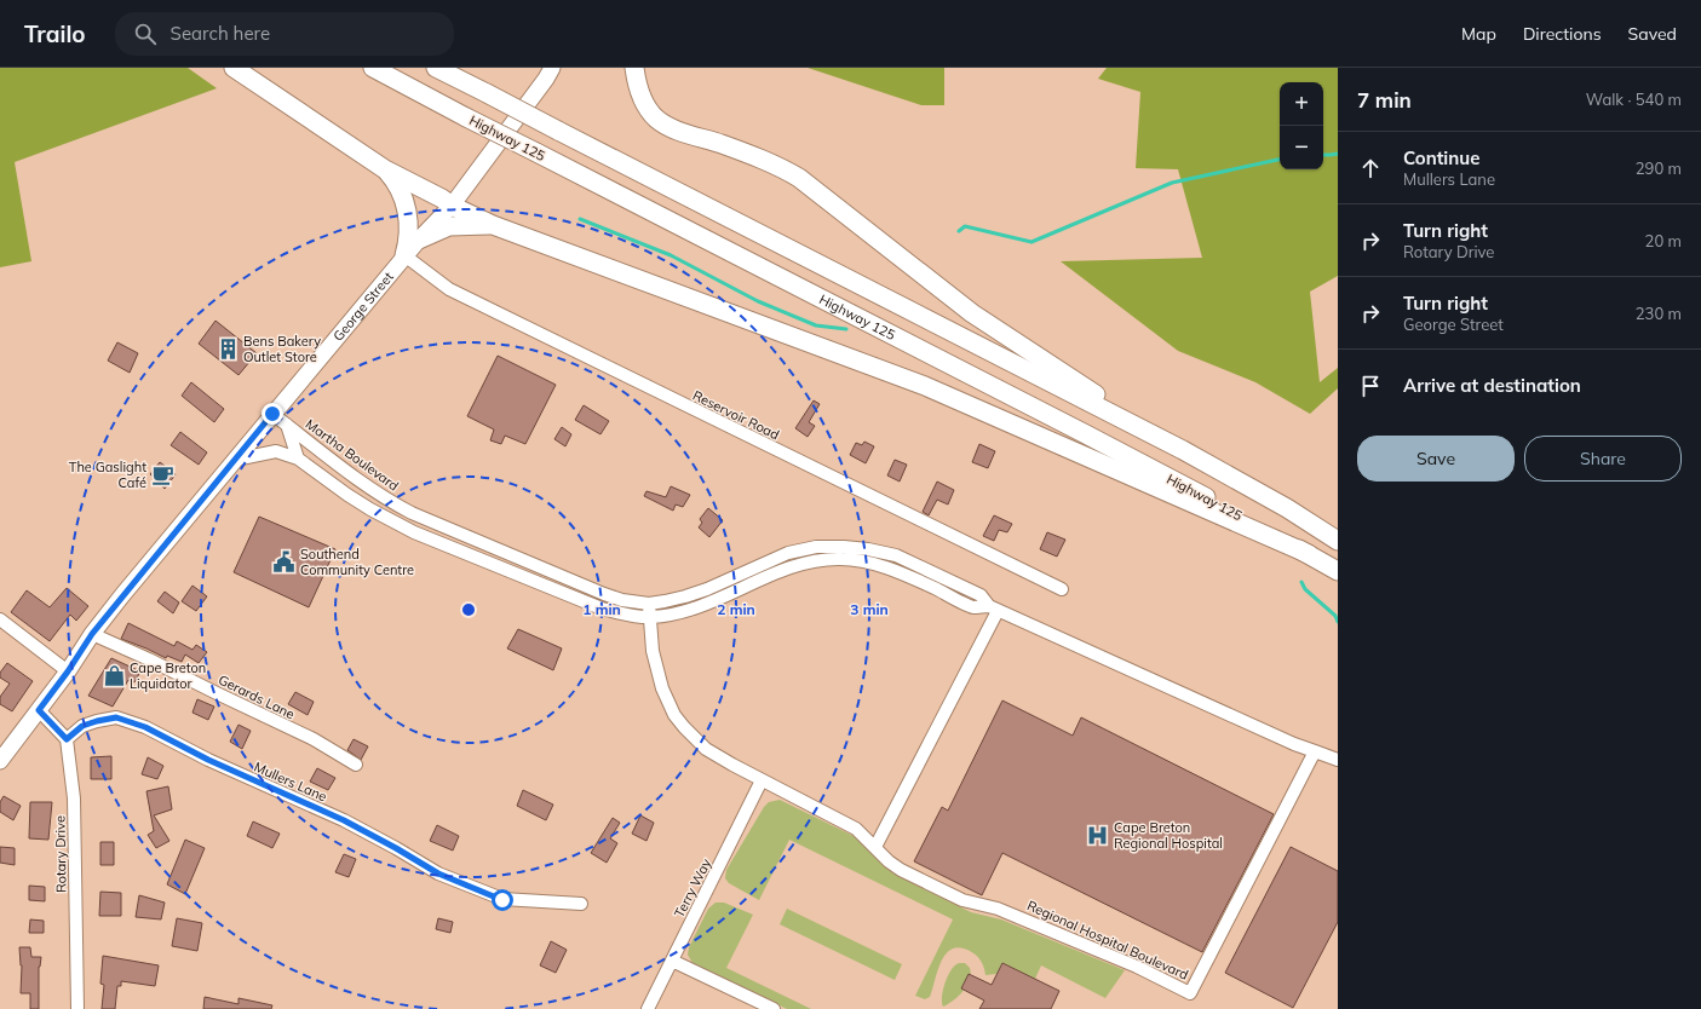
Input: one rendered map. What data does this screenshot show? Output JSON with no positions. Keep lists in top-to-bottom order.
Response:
{
  "streets": {
    "highway": ["Highway 125"],
    "main road": ["George Street"],
    "street": [
      "Reservoir Road",
      "Martha Boulevard",
      "Gerards Lane",
      "Mullers Lane",
      "Rotary Drive",
      "Terry Way",
      "Regional Hospital Boulevard"
    ]
  },
  "crossings": [
    ["George Street", "Reservoir Road"],
    ["George Street", "Gerards Lane"],
    ["Mullers Lane", "Rotary Drive"],
    ["Terry Way", "Regional Hospital Boulevard"]
  ],
  "places": {
    "building": ["Bens Bakery Outlet Store"],
    "cafe": ["The Gaslight Café"],
    "public building": ["Southend Community Centre"],
    "shop": ["Cape Breton Liquidator"],
    "hospital": ["Cape Breton Regional Hospital"]
  },
  "page": {
    "header": "Trailo",
    "search": "Search here",
    "nav": ["Map", "Directions", "Saved"],
    "heading": ["7 min", "Walk · 540 m"],
    "map_buttons": ["+", "−"],
    "list": [
      ["Continue", "Mullers Lane", "290 m"],
      ["Turn right", "Rotary Drive", "20 m"],
      ["Turn right", "George Street", "230 m"],
      "Arrive at destination"
    ],
    "buttons": ["Save", "Share"]
  },
  "rings": ["1 min", "2 min", "3 min"]
}
